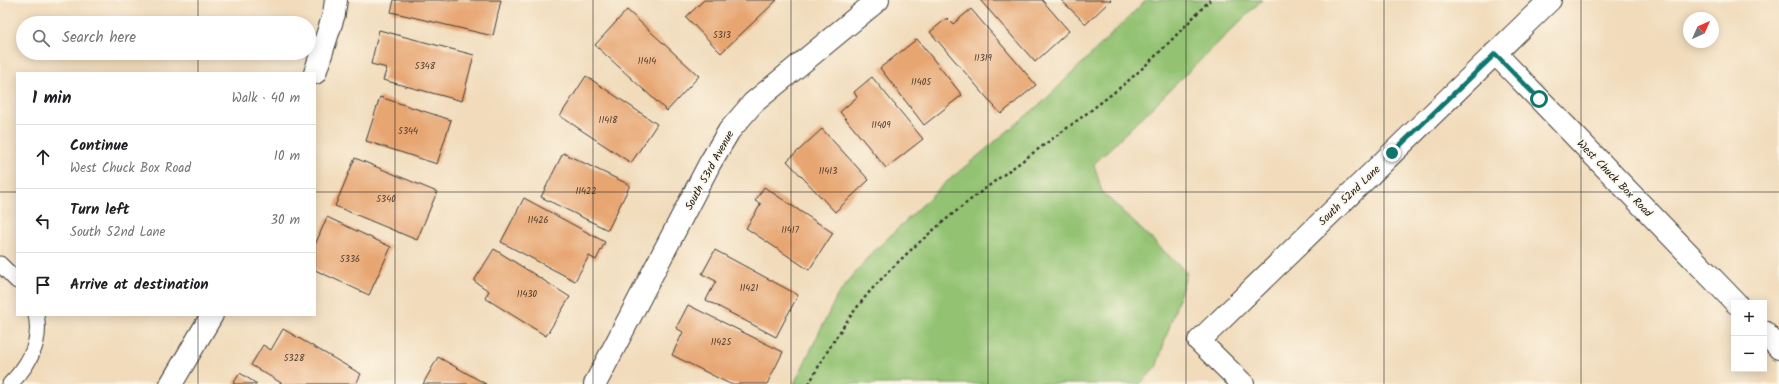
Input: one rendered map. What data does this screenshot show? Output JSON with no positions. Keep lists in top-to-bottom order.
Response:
{
  "streets": {
    "street": ["South 53rd Avenue", "West Chuck Box Road", "South 52nd Lane"]
  },
  "crossings": [
    ["West Chuck Box Road", "South 52nd Lane"]
  ],
  "house_numbers": [
    "5313",
    "11319",
    "11414",
    "5348",
    "11405",
    "11418",
    "11409",
    "5344",
    "11413",
    "11422",
    "5340",
    "11426",
    "11417",
    "5336",
    "11421",
    "11430",
    "11425",
    "5328"
  ],
  "north": "top right",
  "page": {
    "search": "Search here",
    "heading": ["1 min", "Walk · 40 m"],
    "list": [
      ["Continue", "West Chuck Box Road", "10 m"],
      ["Turn left", "South 52nd Lane", "30 m"],
      "Arrive at destination"
    ],
    "map_buttons": ["+", "−"]
  }
}
